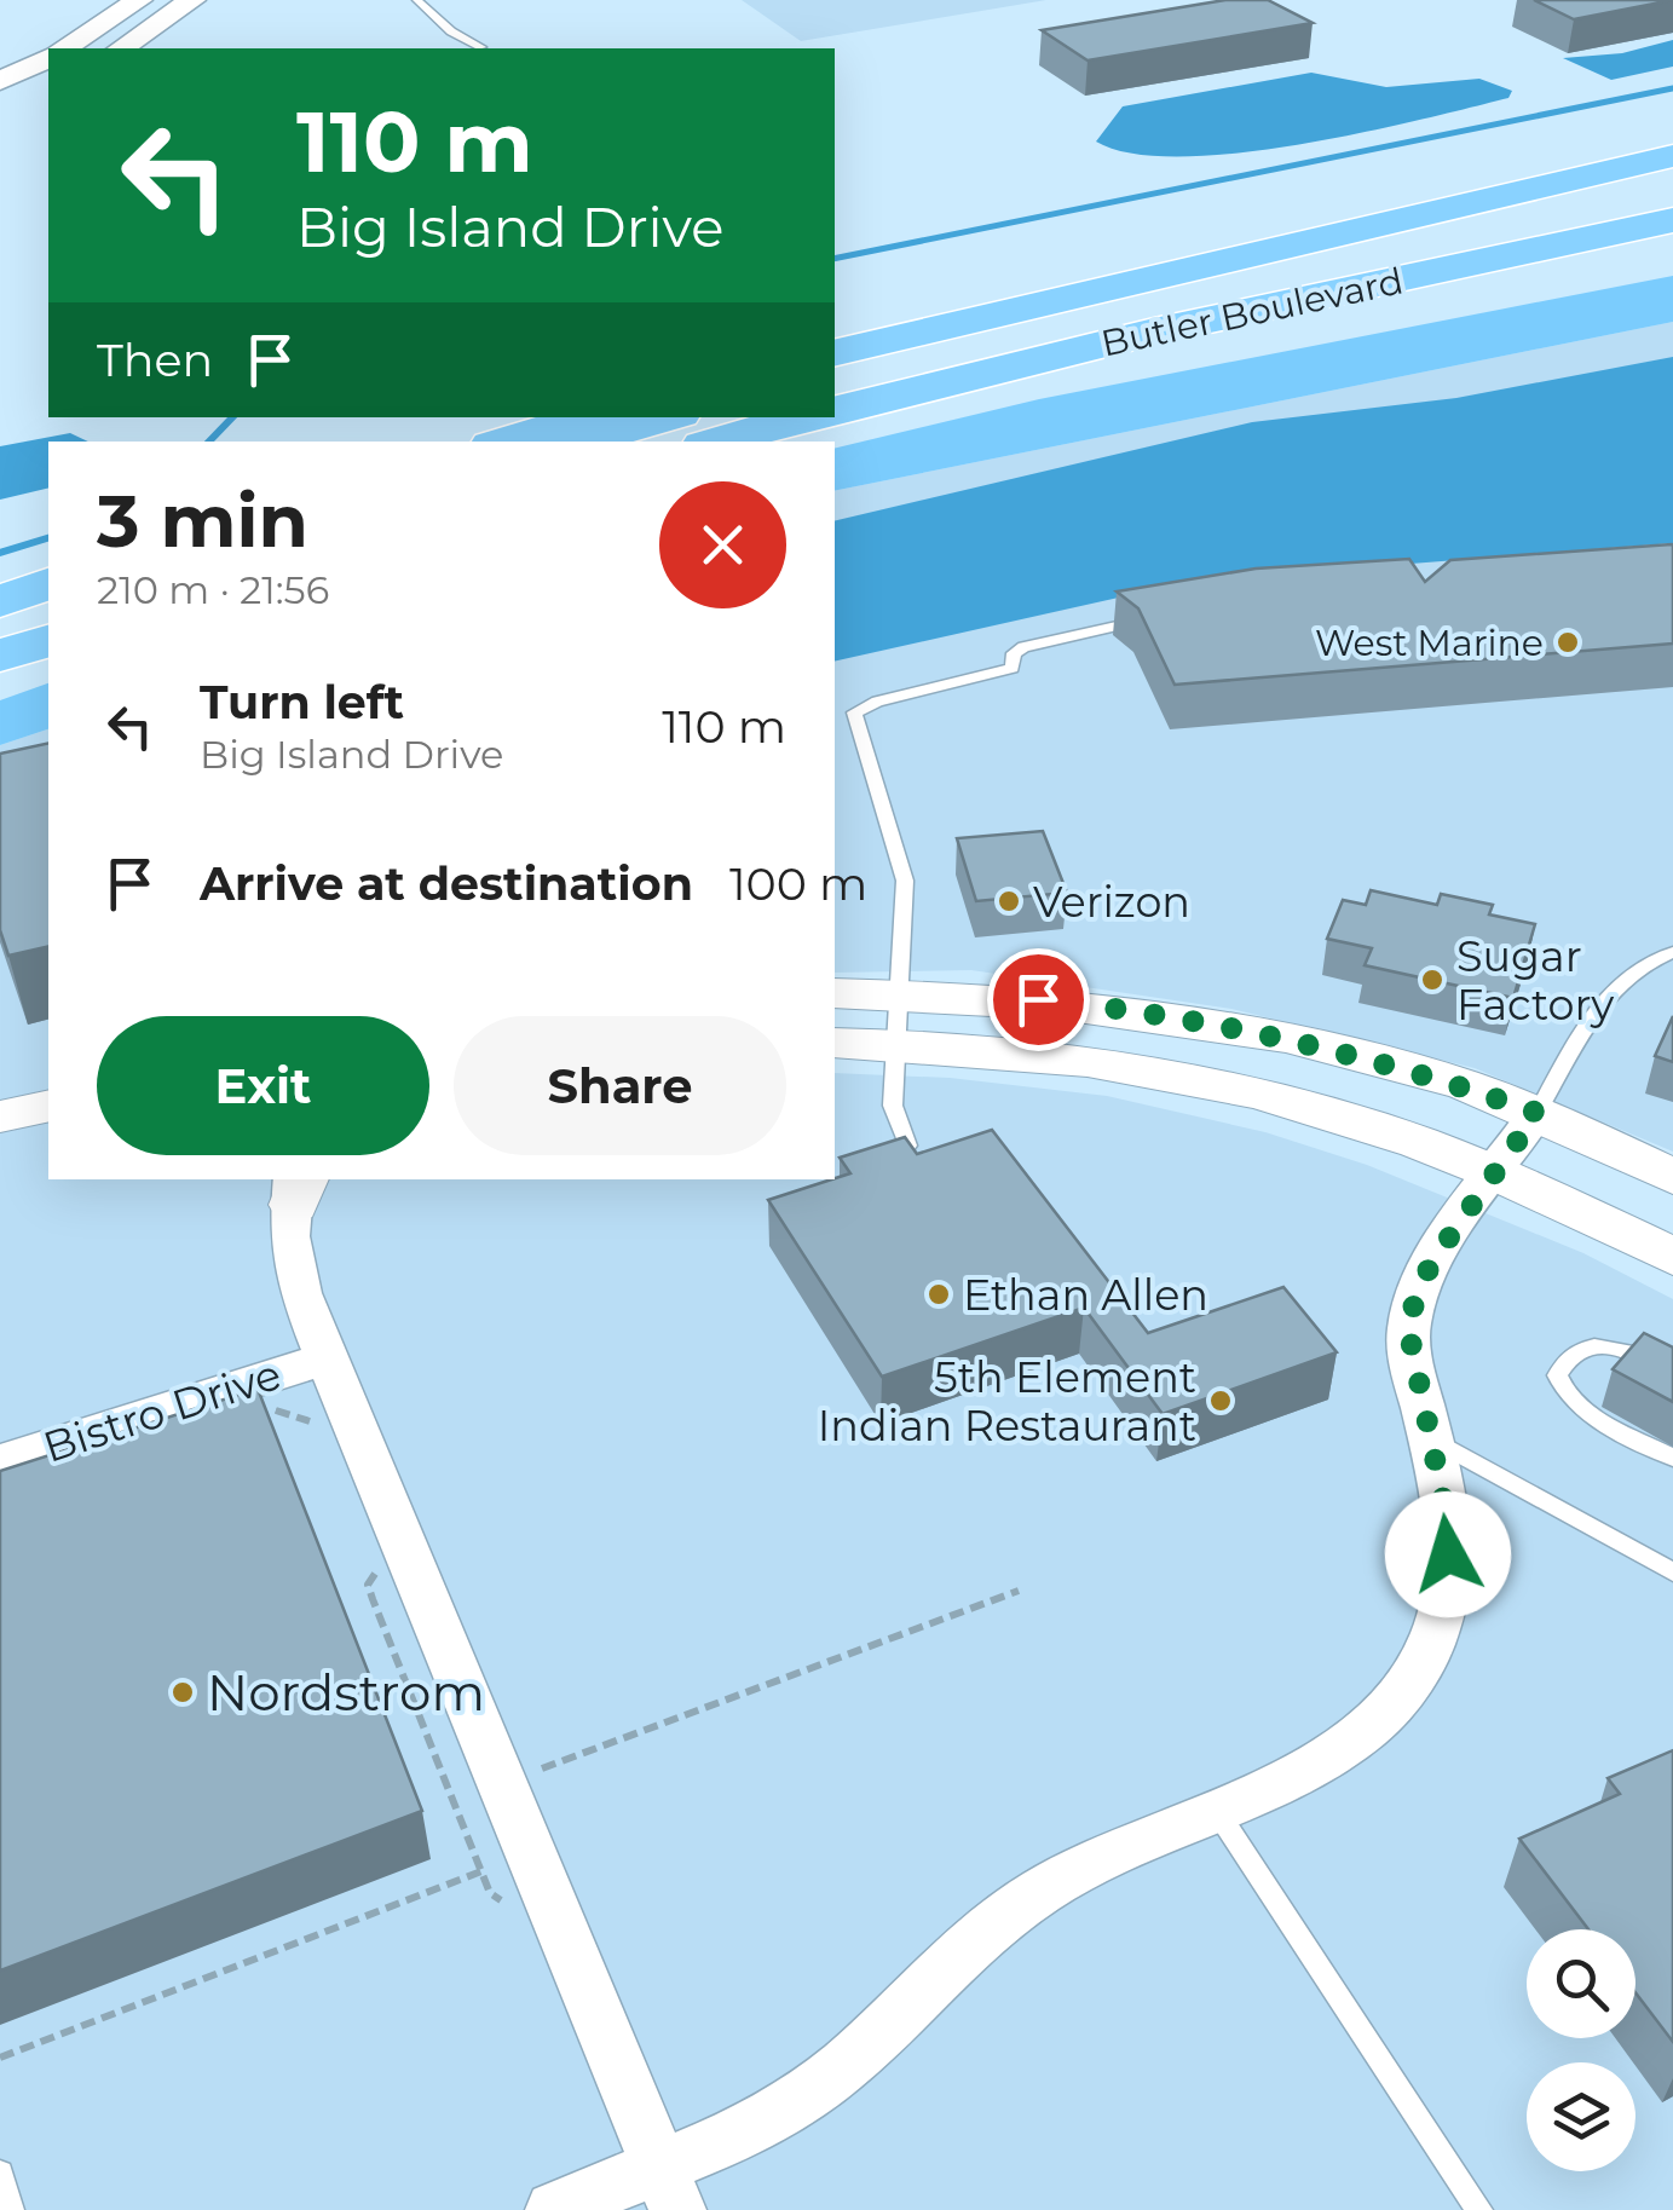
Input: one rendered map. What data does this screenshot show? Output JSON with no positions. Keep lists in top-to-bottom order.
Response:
{
  "streets": {
    "highway": ["Butler Boulevard"],
    "street": ["Bistro Drive"]
  },
  "places": [
    "West Marine",
    "Verizon",
    "Sugar Factory",
    "Ethan Allen",
    "5th Element Indian Restaurant",
    "Nordstrom"
  ],
  "page": {
    "turn": ["110 m", "Big Island Drive"],
    "then": "Then",
    "heading": ["3 min", "210 m · 21:56"],
    "list": [
      {
        "name": "Turn left",
        "note": "Big Island Drive",
        "value": "110 m"
      },
      {
        "name": "Arrive at destination",
        "value": "100 m"
      }
    ],
    "buttons": ["Exit", "Share"]
  }
}
